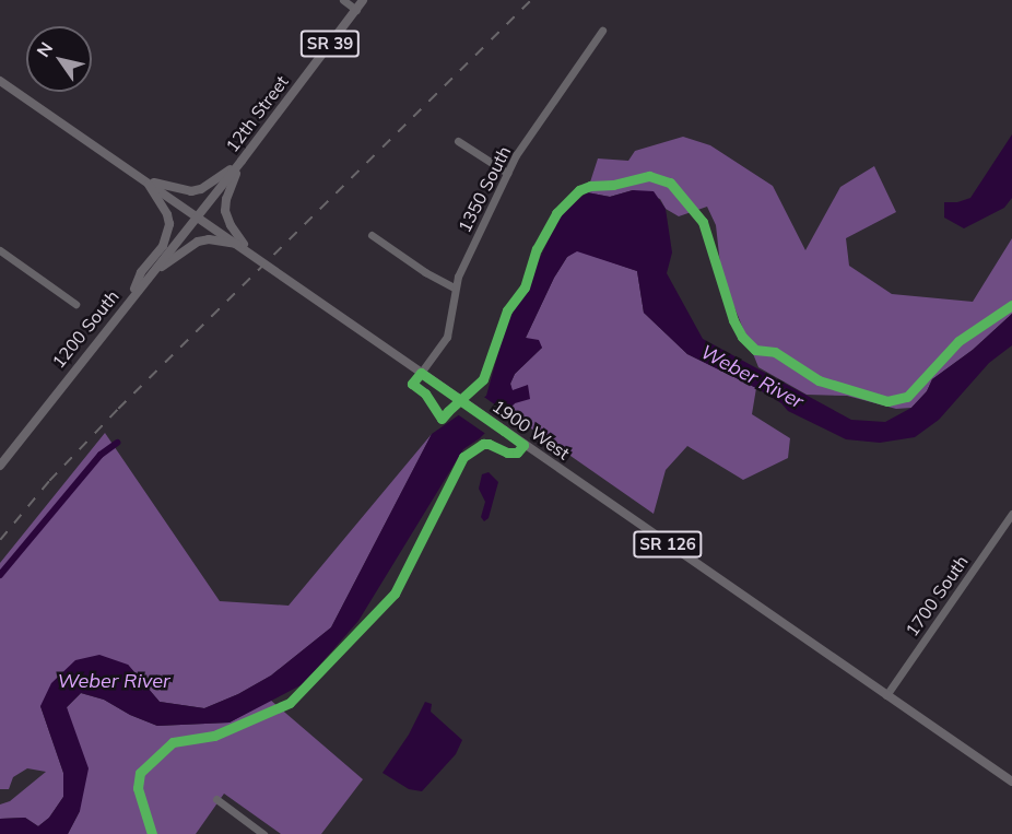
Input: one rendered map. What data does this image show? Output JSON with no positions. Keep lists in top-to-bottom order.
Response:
{
  "streets": {
    "main road": [
      "SR 39",
      "12th Street",
      "1200 South",
      "1900 West",
      "SR 126"
    ],
    "street": ["1350 South", "1700 South"]
  },
  "crossings": [
    ["12th Street", "1200 South"],
    ["12th Street", "1900 West"],
    ["1350 South", "1900 West"],
    ["1200 South", "1900 West"],
    ["1900 West", "1700 South"]
  ],
  "water": ["Weber River"],
  "north": "top left"
}
